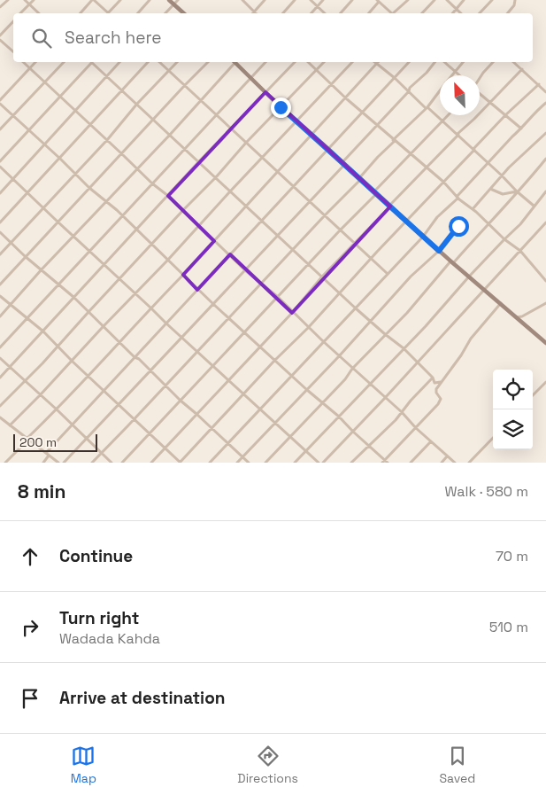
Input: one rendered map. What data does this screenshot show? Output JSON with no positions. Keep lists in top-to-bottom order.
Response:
{
  "scale_bar": "200 m",
  "north": "top left",
  "page": {
    "search": "Search here",
    "scale": "200 m",
    "heading": ["8 min", "Walk · 580 m"],
    "list": [
      ["Continue", "70 m"],
      ["Turn right", "Wadada Kahda", "510 m"],
      "Arrive at destination"
    ],
    "nav": ["Map", "Directions", "Saved"]
  }
}
